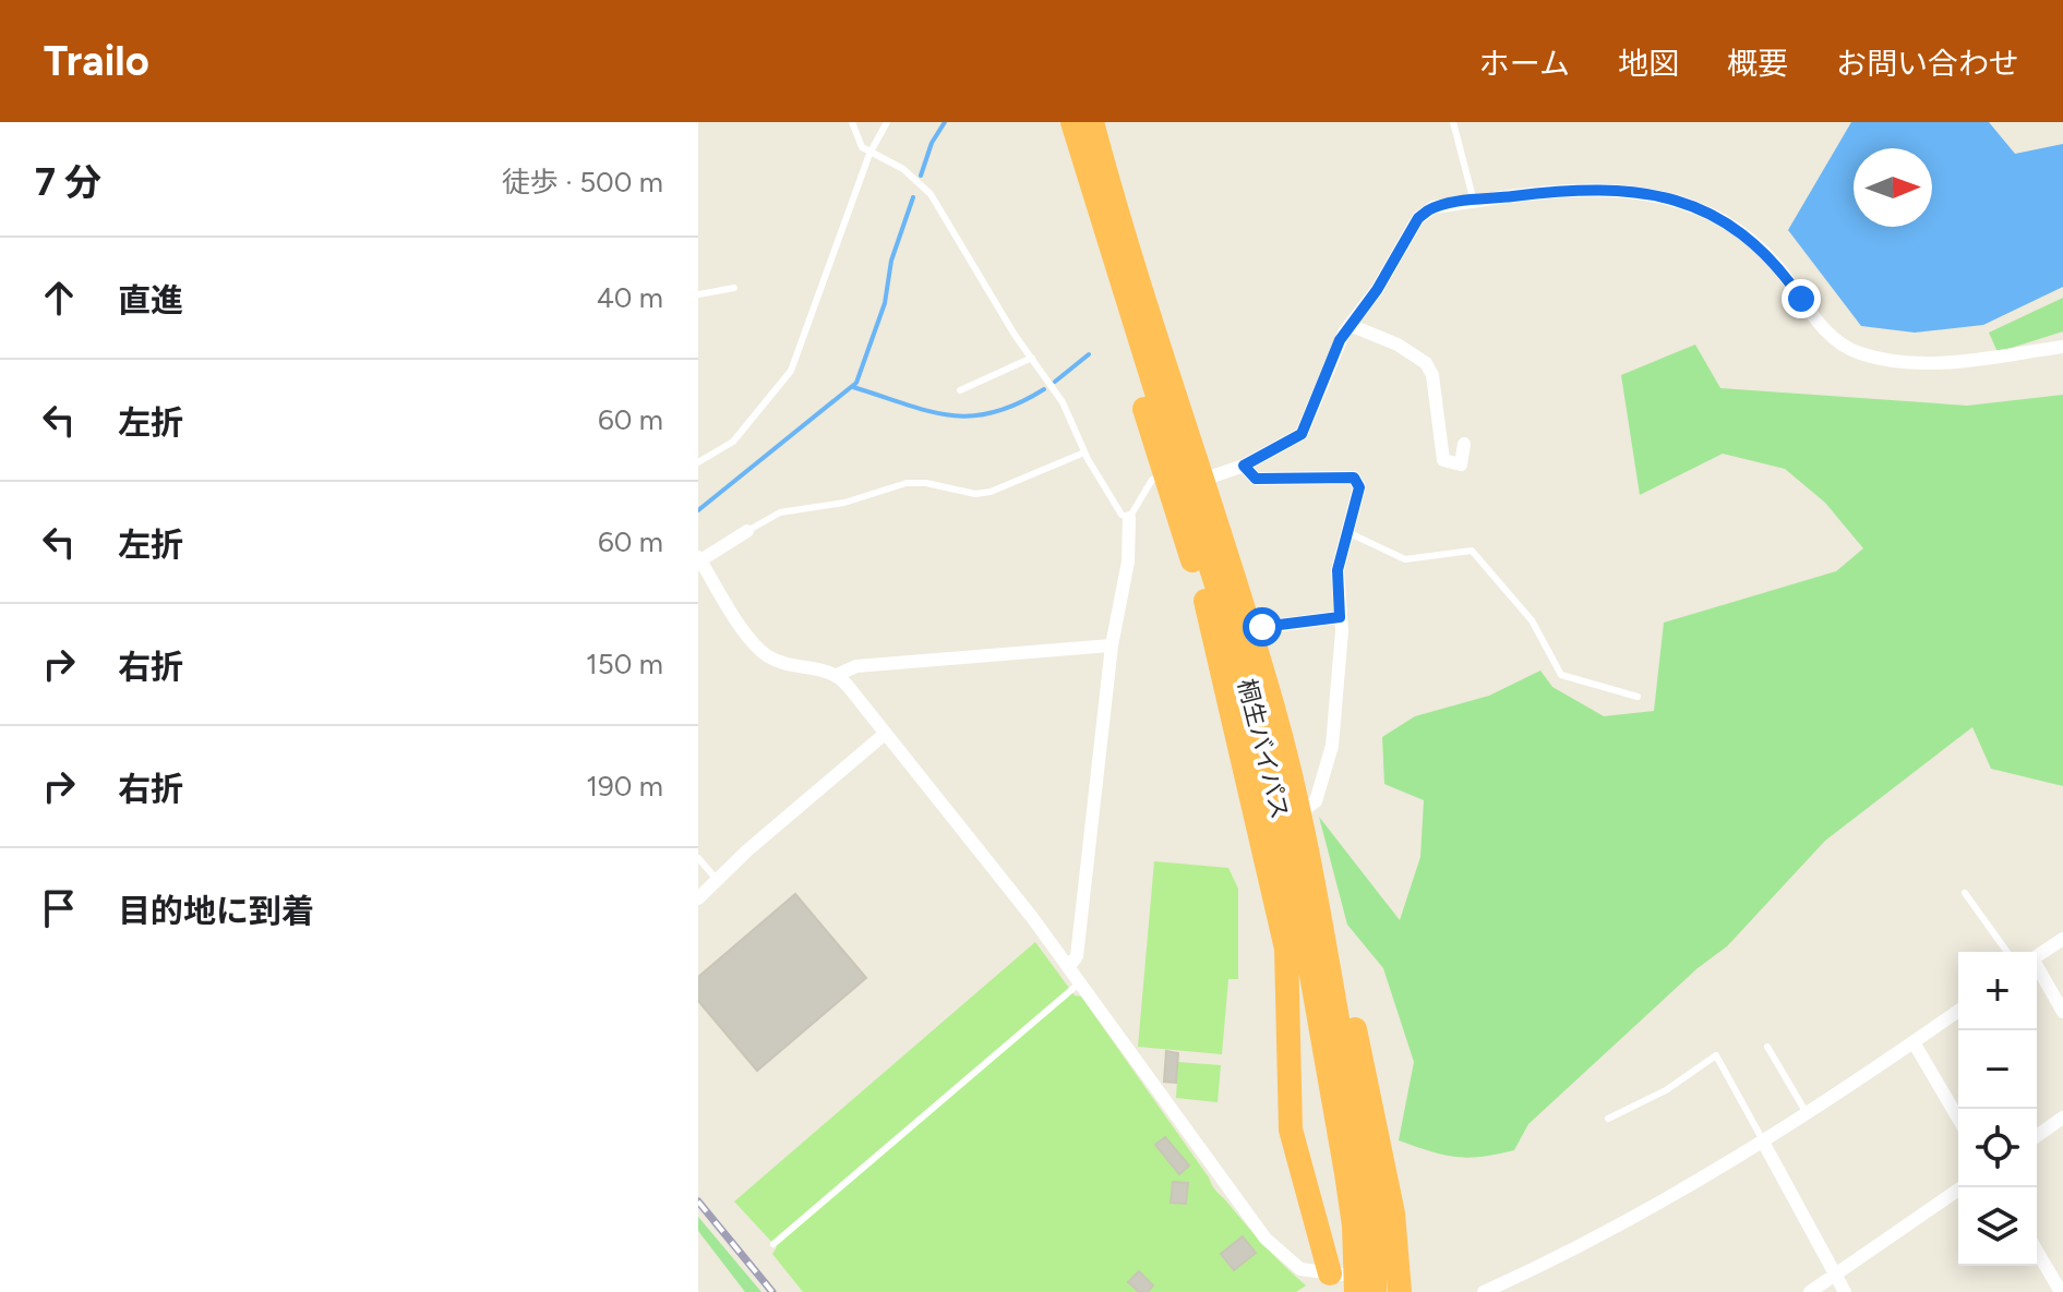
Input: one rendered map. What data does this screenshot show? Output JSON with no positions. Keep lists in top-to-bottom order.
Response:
{
  "streets": {
    "highway": ["桐生バイパス"]
  },
  "north": "right",
  "page": {
    "header": "Trailo",
    "nav": [
      "ホーム",
      "地図",
      "概要",
      "お問い合わせ"
    ],
    "heading": ["7 分", "徒歩 · 500 m"],
    "list": [
      ["直進", "40 m"],
      ["左折", "60 m"],
      ["左折", "60 m"],
      ["右折", "150 m"],
      ["右折", "190 m"],
      "目的地に到着"
    ],
    "map_buttons": ["+", "−"]
  }
}
